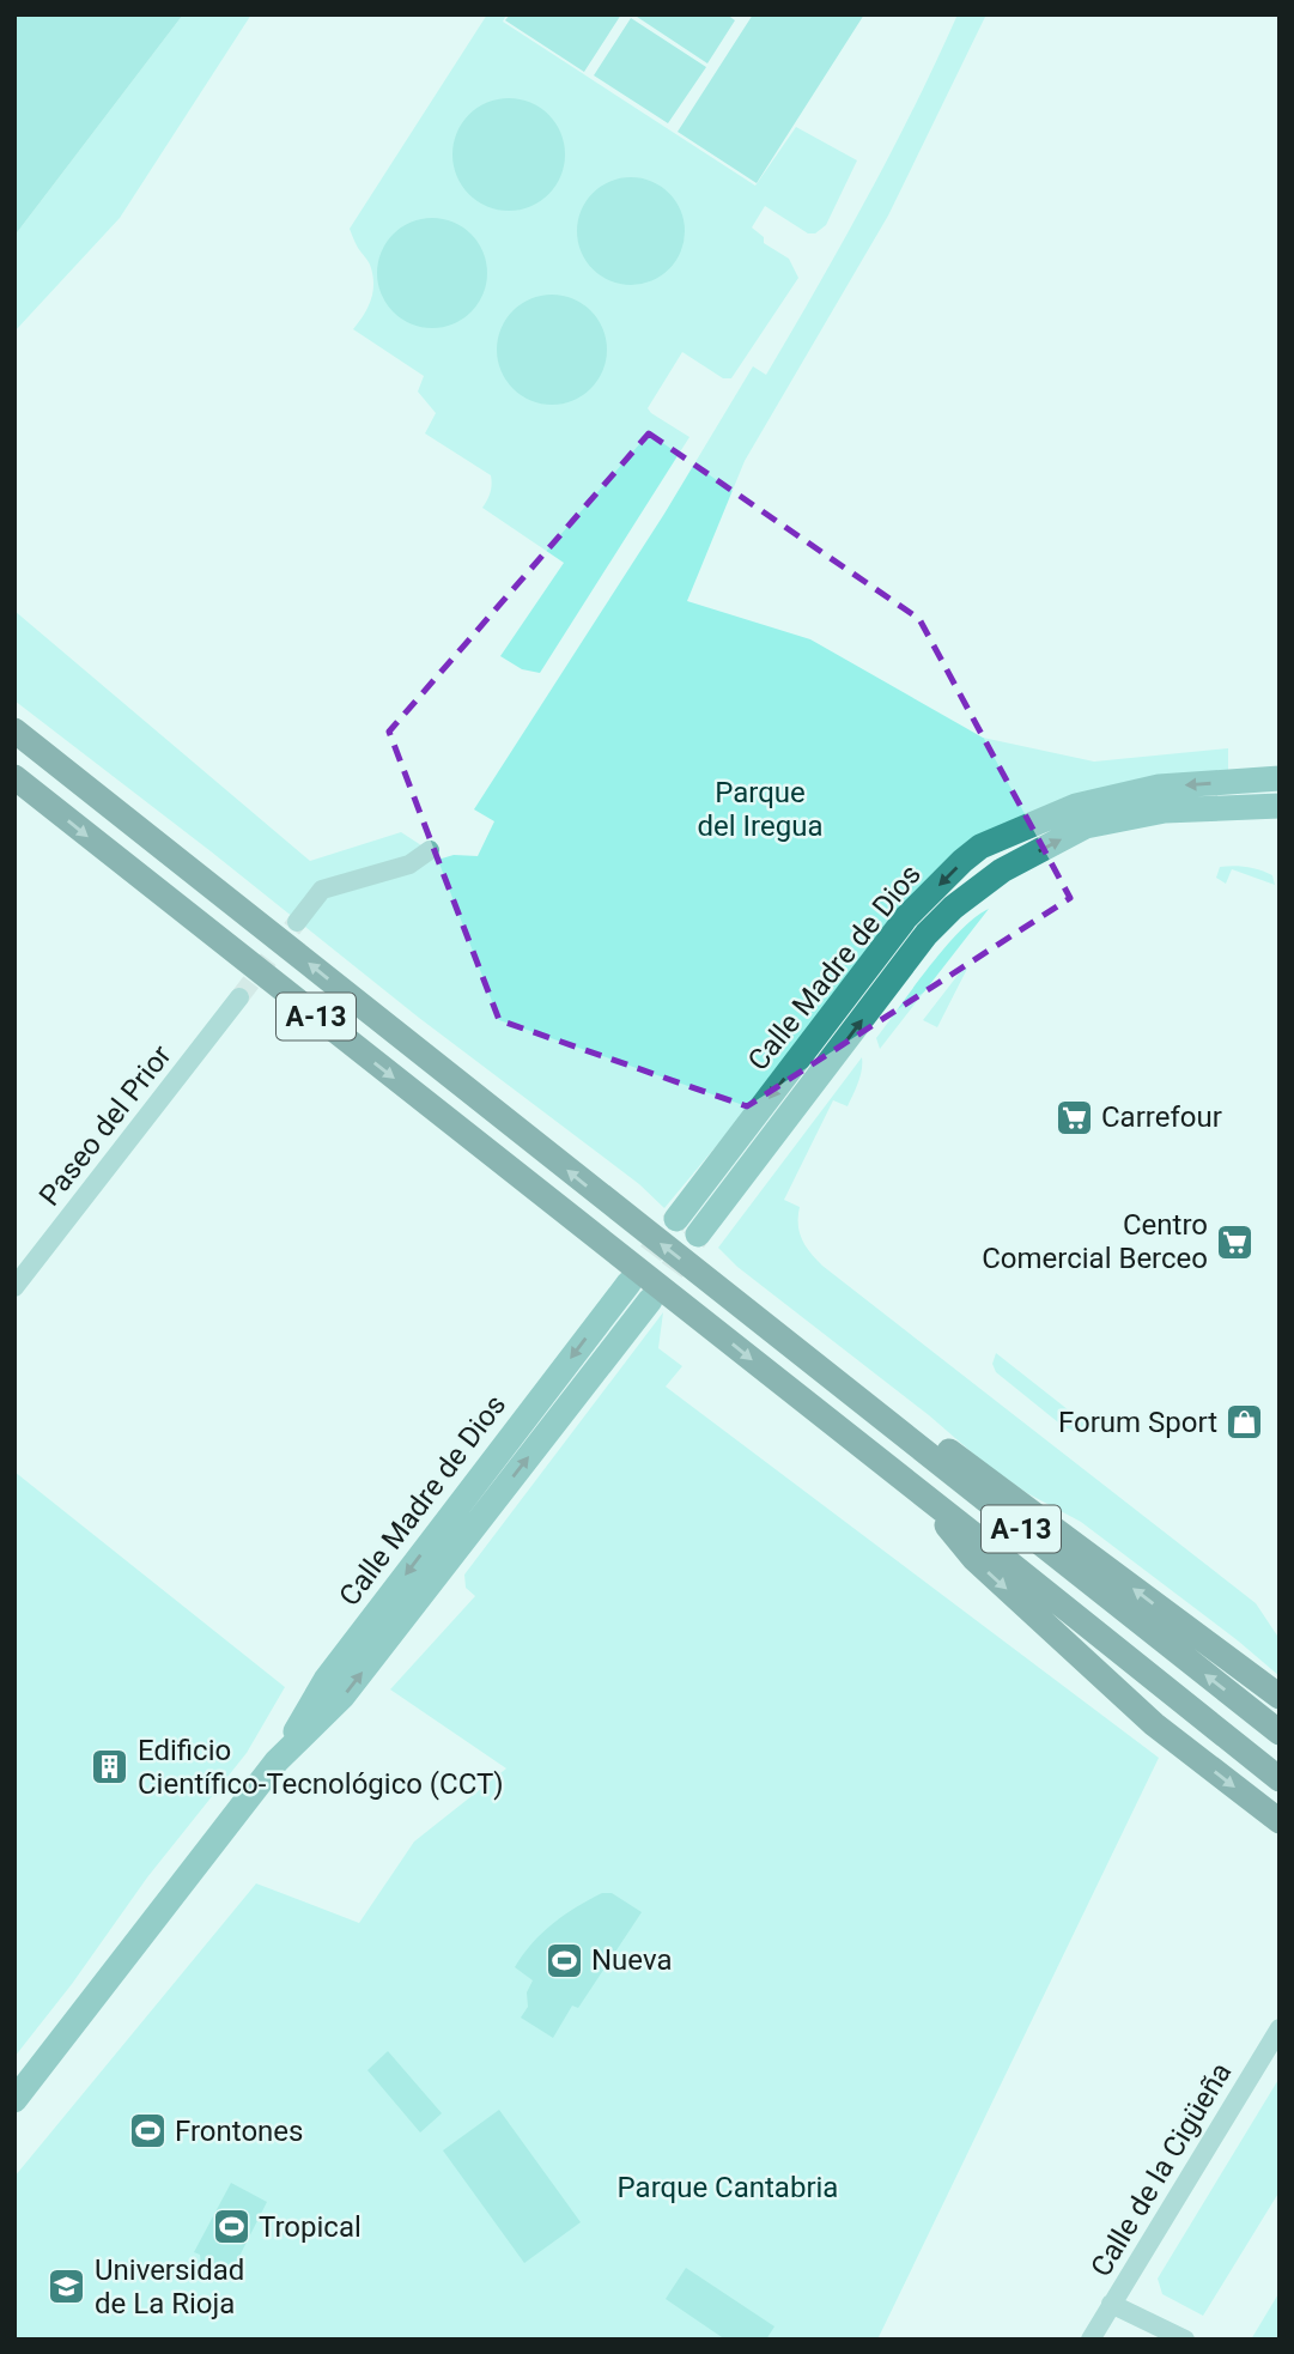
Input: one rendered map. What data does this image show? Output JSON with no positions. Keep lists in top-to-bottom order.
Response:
{
  "streets": {
    "highway": ["A-13"],
    "main road": ["Calle Madre de Dios"],
    "street": ["Paseo del Prior", "Calle de la Cigüeña"]
  },
  "parks": ["Parque del Iregua", "Parque Cantabria"],
  "places": {
    "supermarket": ["Carrefour", "Centro Comercial Berceo"],
    "shop": ["Forum Sport"],
    "building": ["Edificio Científico-Tecnológico (CCT)"],
    "sports": ["Nueva", "Frontones", "Tropical"],
    "school or university": ["Universidad de La Rioja"]
  }
}
